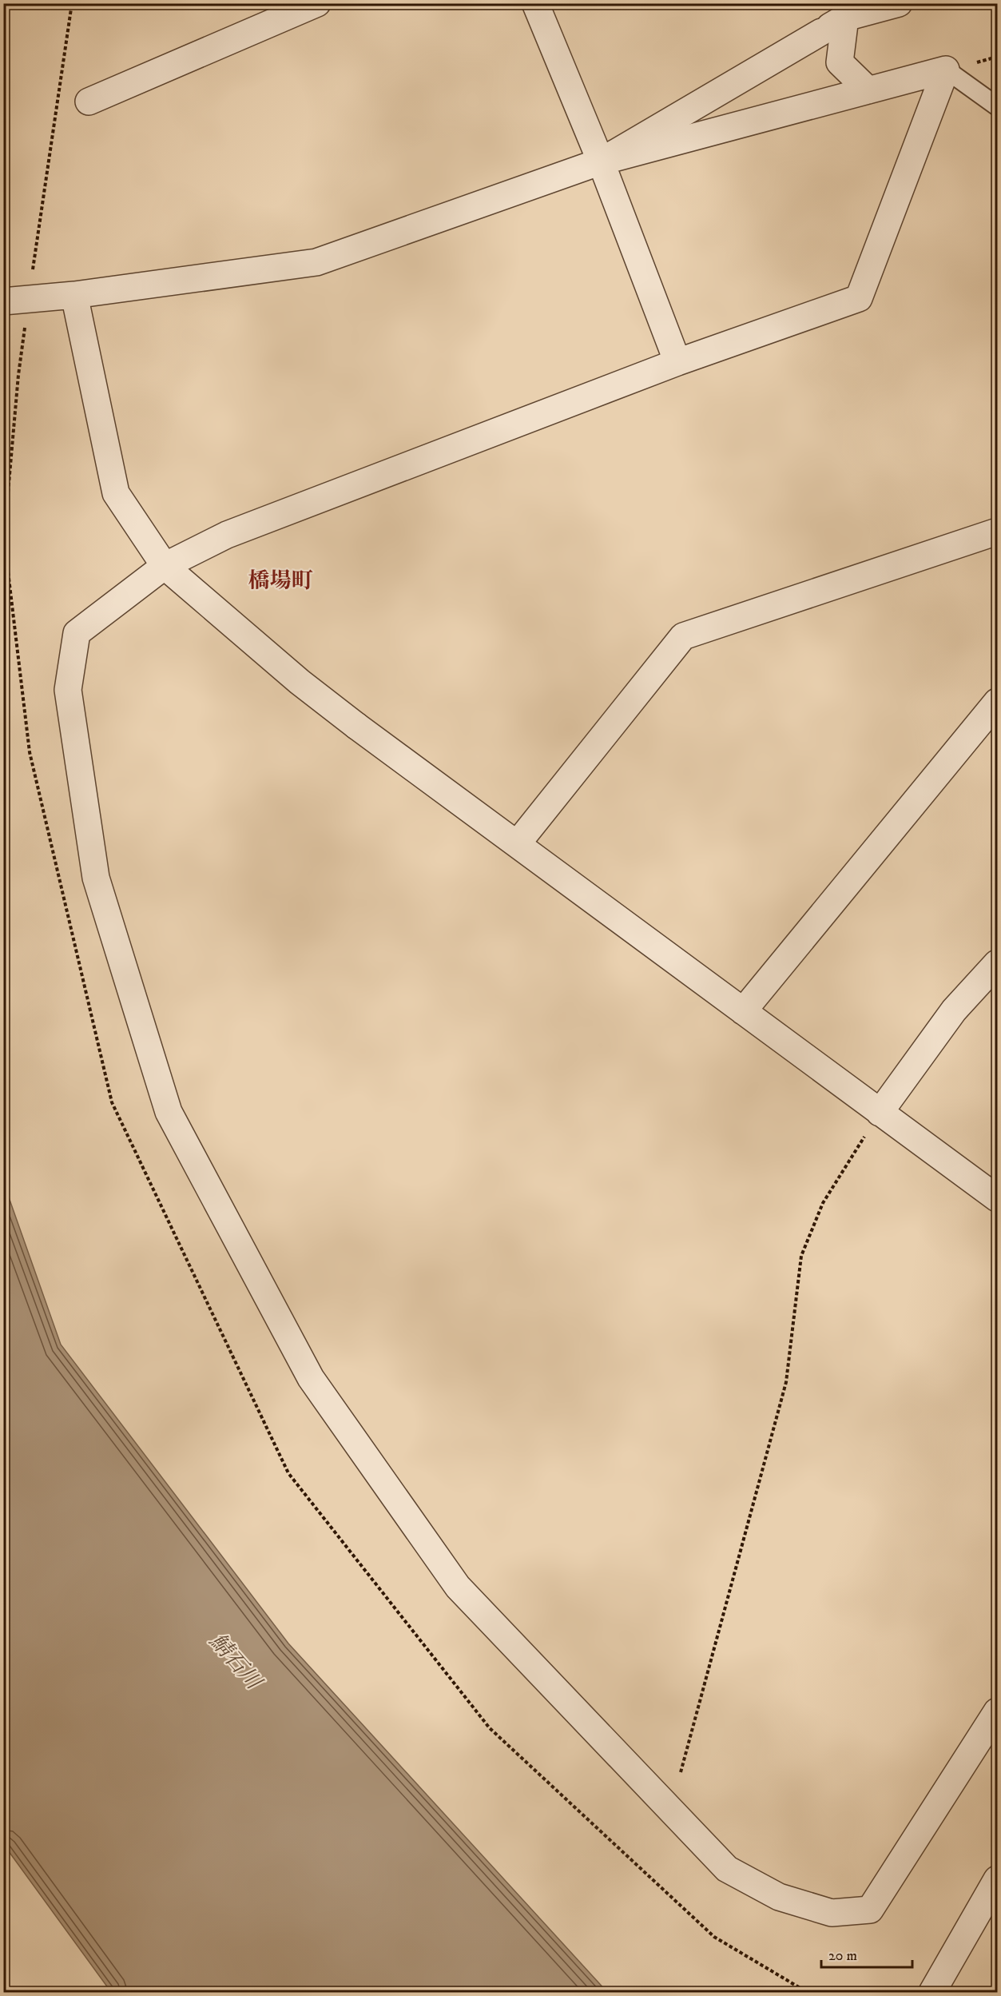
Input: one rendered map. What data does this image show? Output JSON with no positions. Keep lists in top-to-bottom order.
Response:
{
  "districts": ["橋場町"],
  "water": ["鯖石川"],
  "scale_bar": "20 m"
}
